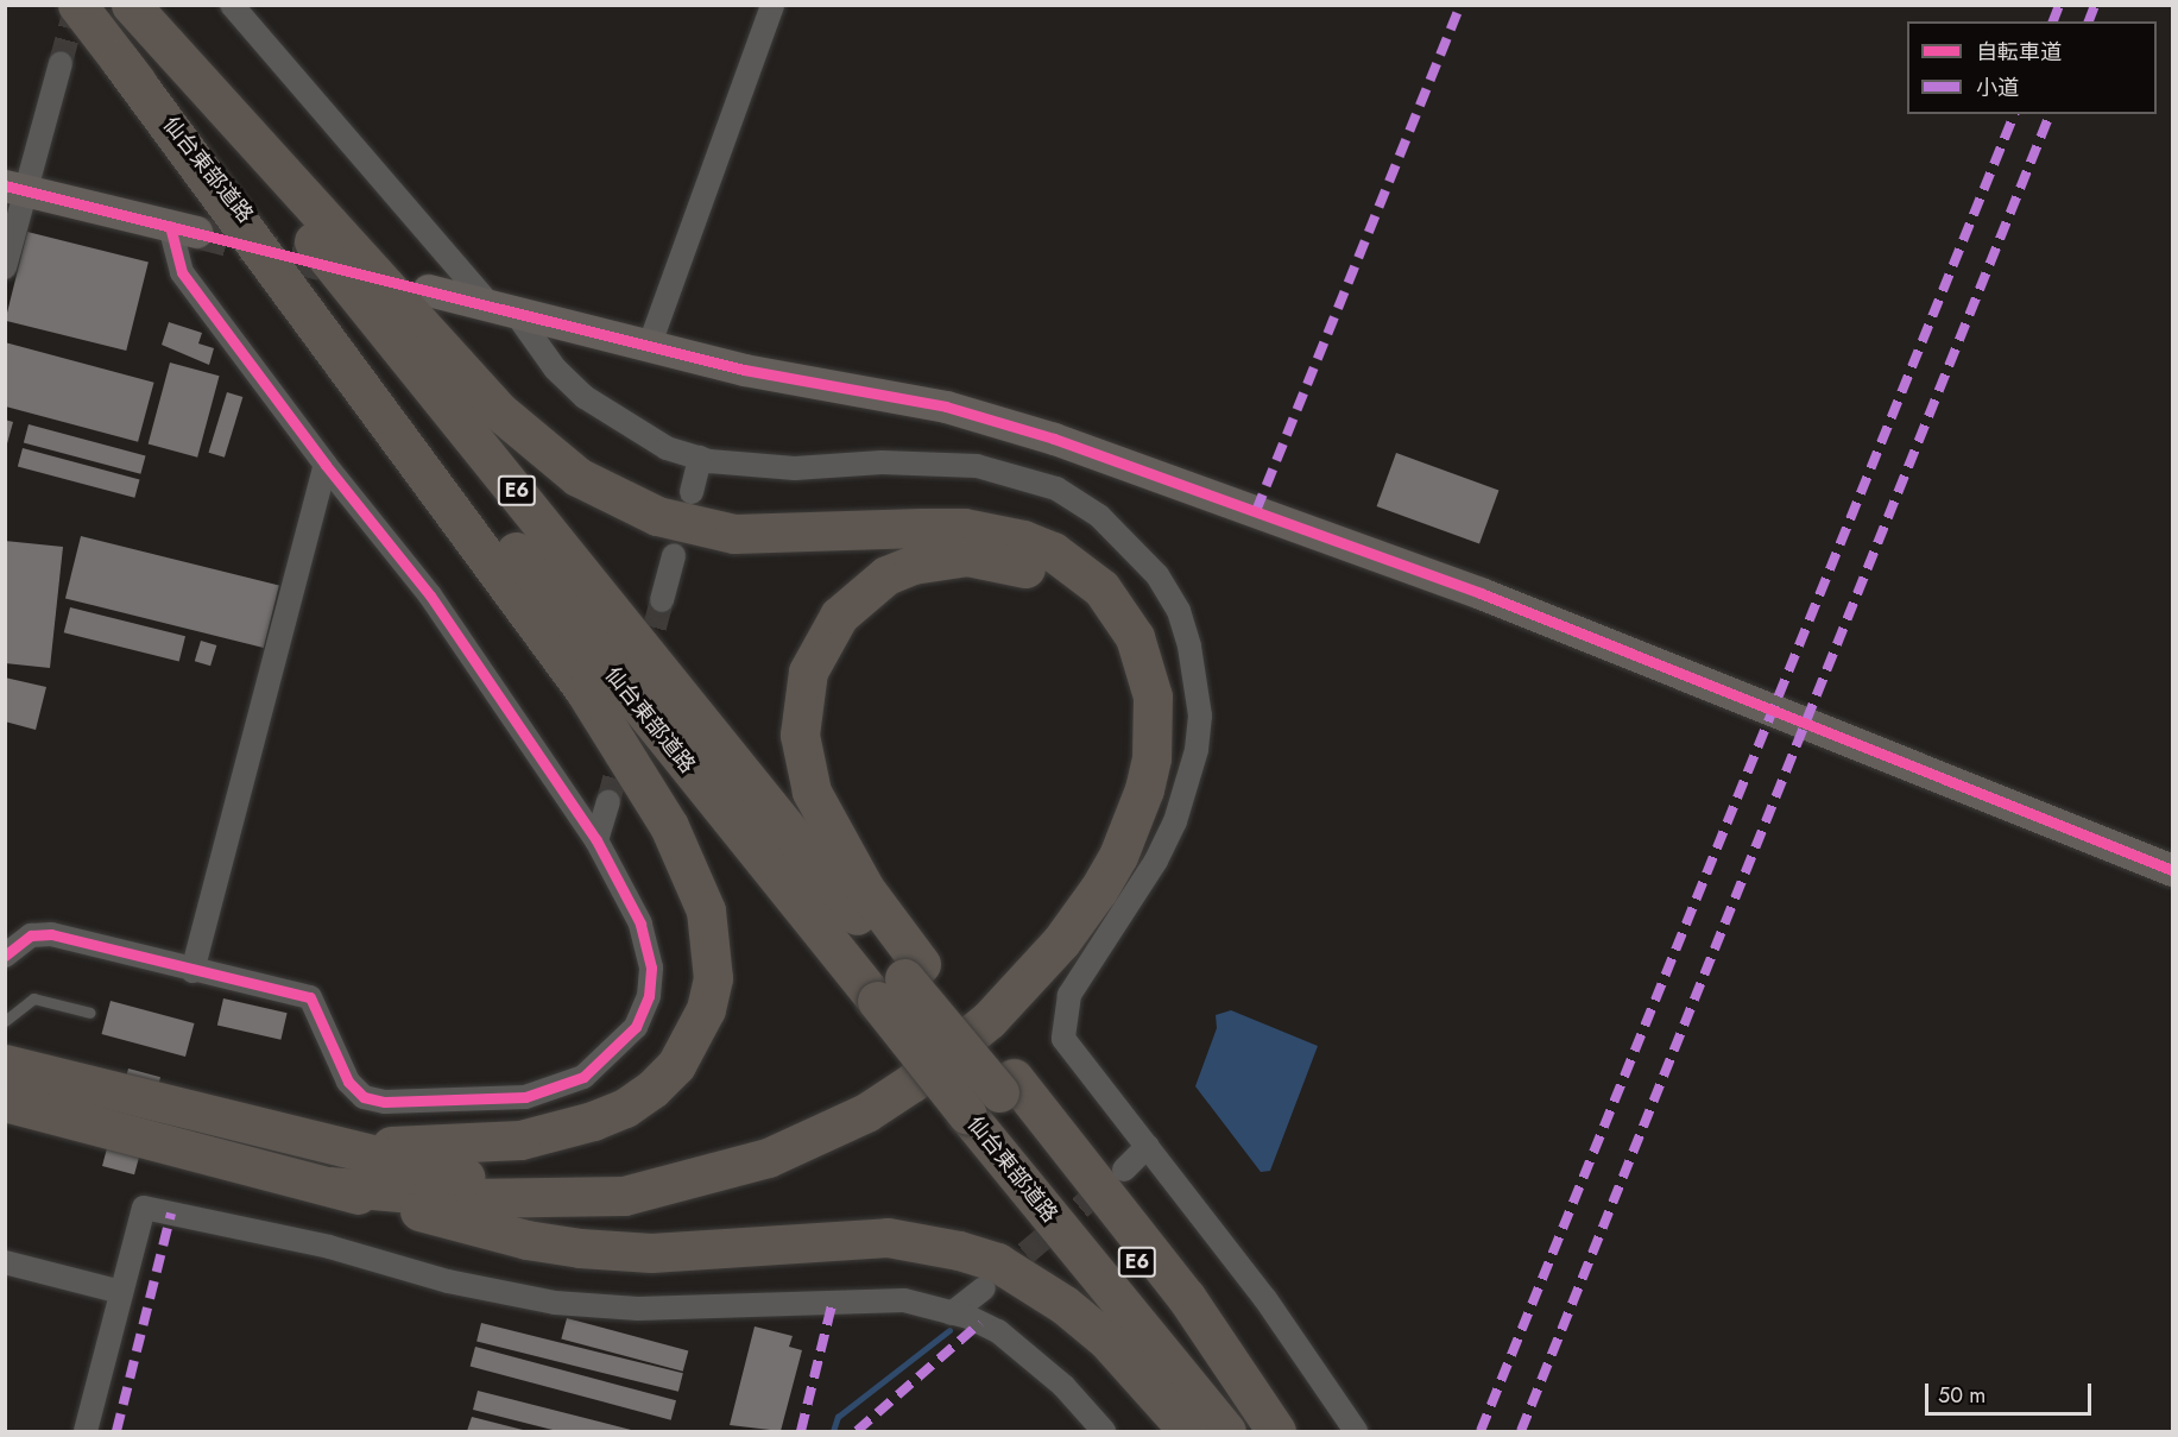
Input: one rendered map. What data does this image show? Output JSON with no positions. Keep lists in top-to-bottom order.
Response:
{
  "streets": {
    "highway": ["仙台東部道路", "E6"]
  },
  "legend": ["自転車道", "小道"],
  "scale_bar": "50 m"
}
